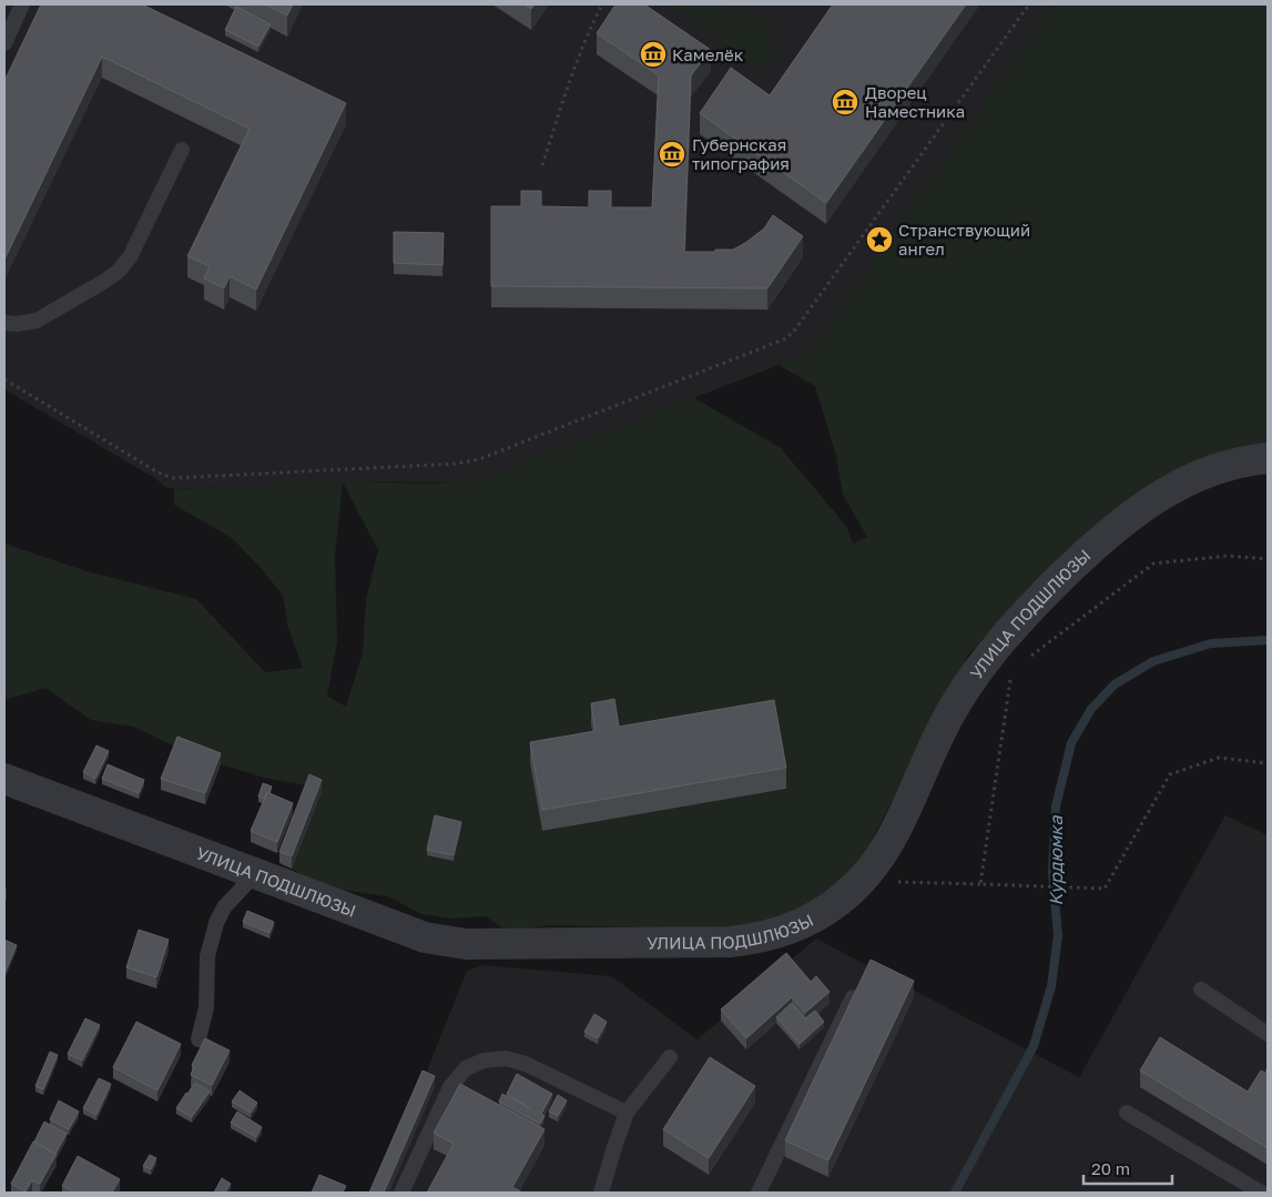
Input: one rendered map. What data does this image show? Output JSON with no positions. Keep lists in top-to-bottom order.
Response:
{
  "streets": {
    "street": ["УЛИЦА ПОДШЛЮЗЫ"]
  },
  "water": ["Курдюмка"],
  "places": {
    "museum": ["Камелёк", "Дворец Наместника", "Губернская типография"],
    "place": ["Странствующий ангел"]
  },
  "scale_bar": "20 m"
}
